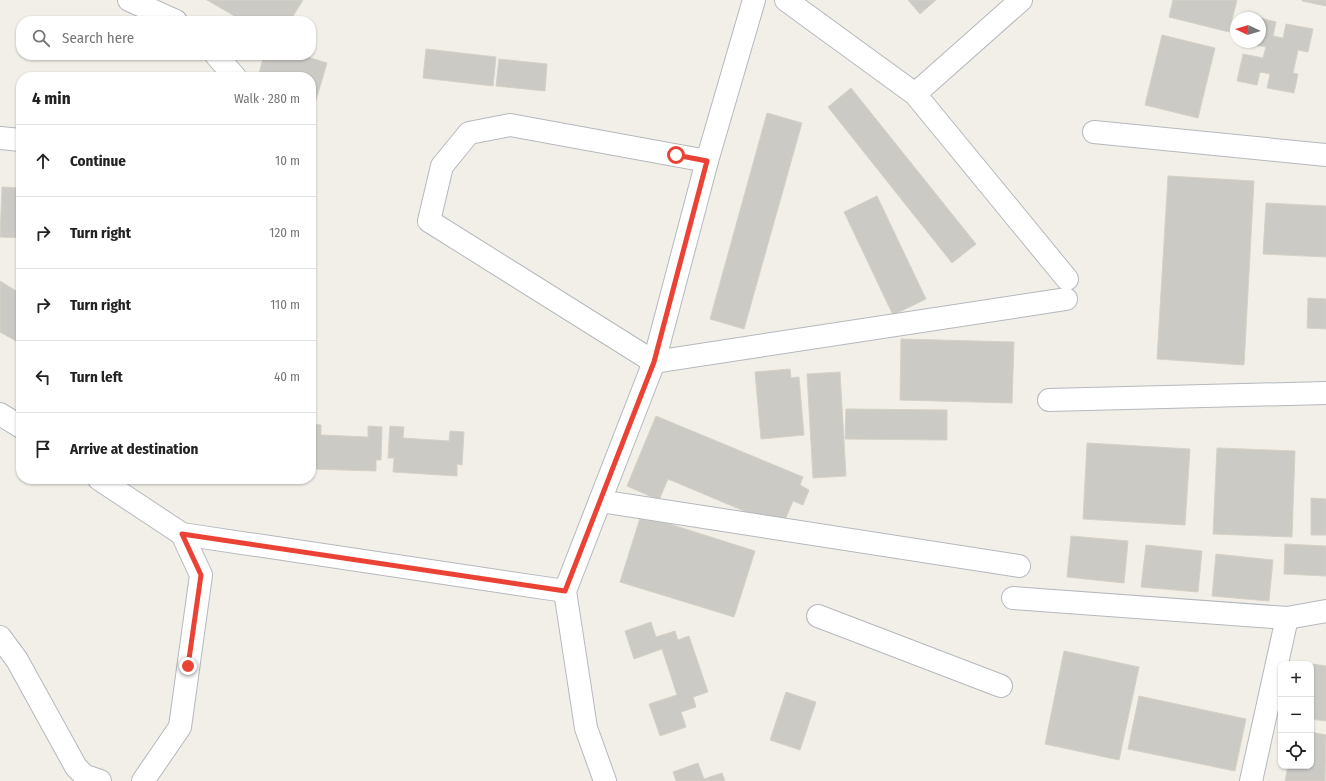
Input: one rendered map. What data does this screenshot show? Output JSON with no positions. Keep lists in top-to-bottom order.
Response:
{
  "north": "left",
  "page": {
    "search": "Search here",
    "heading": ["4 min", "Walk · 280 m"],
    "list": [
      ["Continue", "10 m"],
      ["Turn right", "120 m"],
      ["Turn right", "110 m"],
      ["Turn left", "40 m"],
      "Arrive at destination"
    ],
    "map_buttons": ["+", "−"]
  }
}
